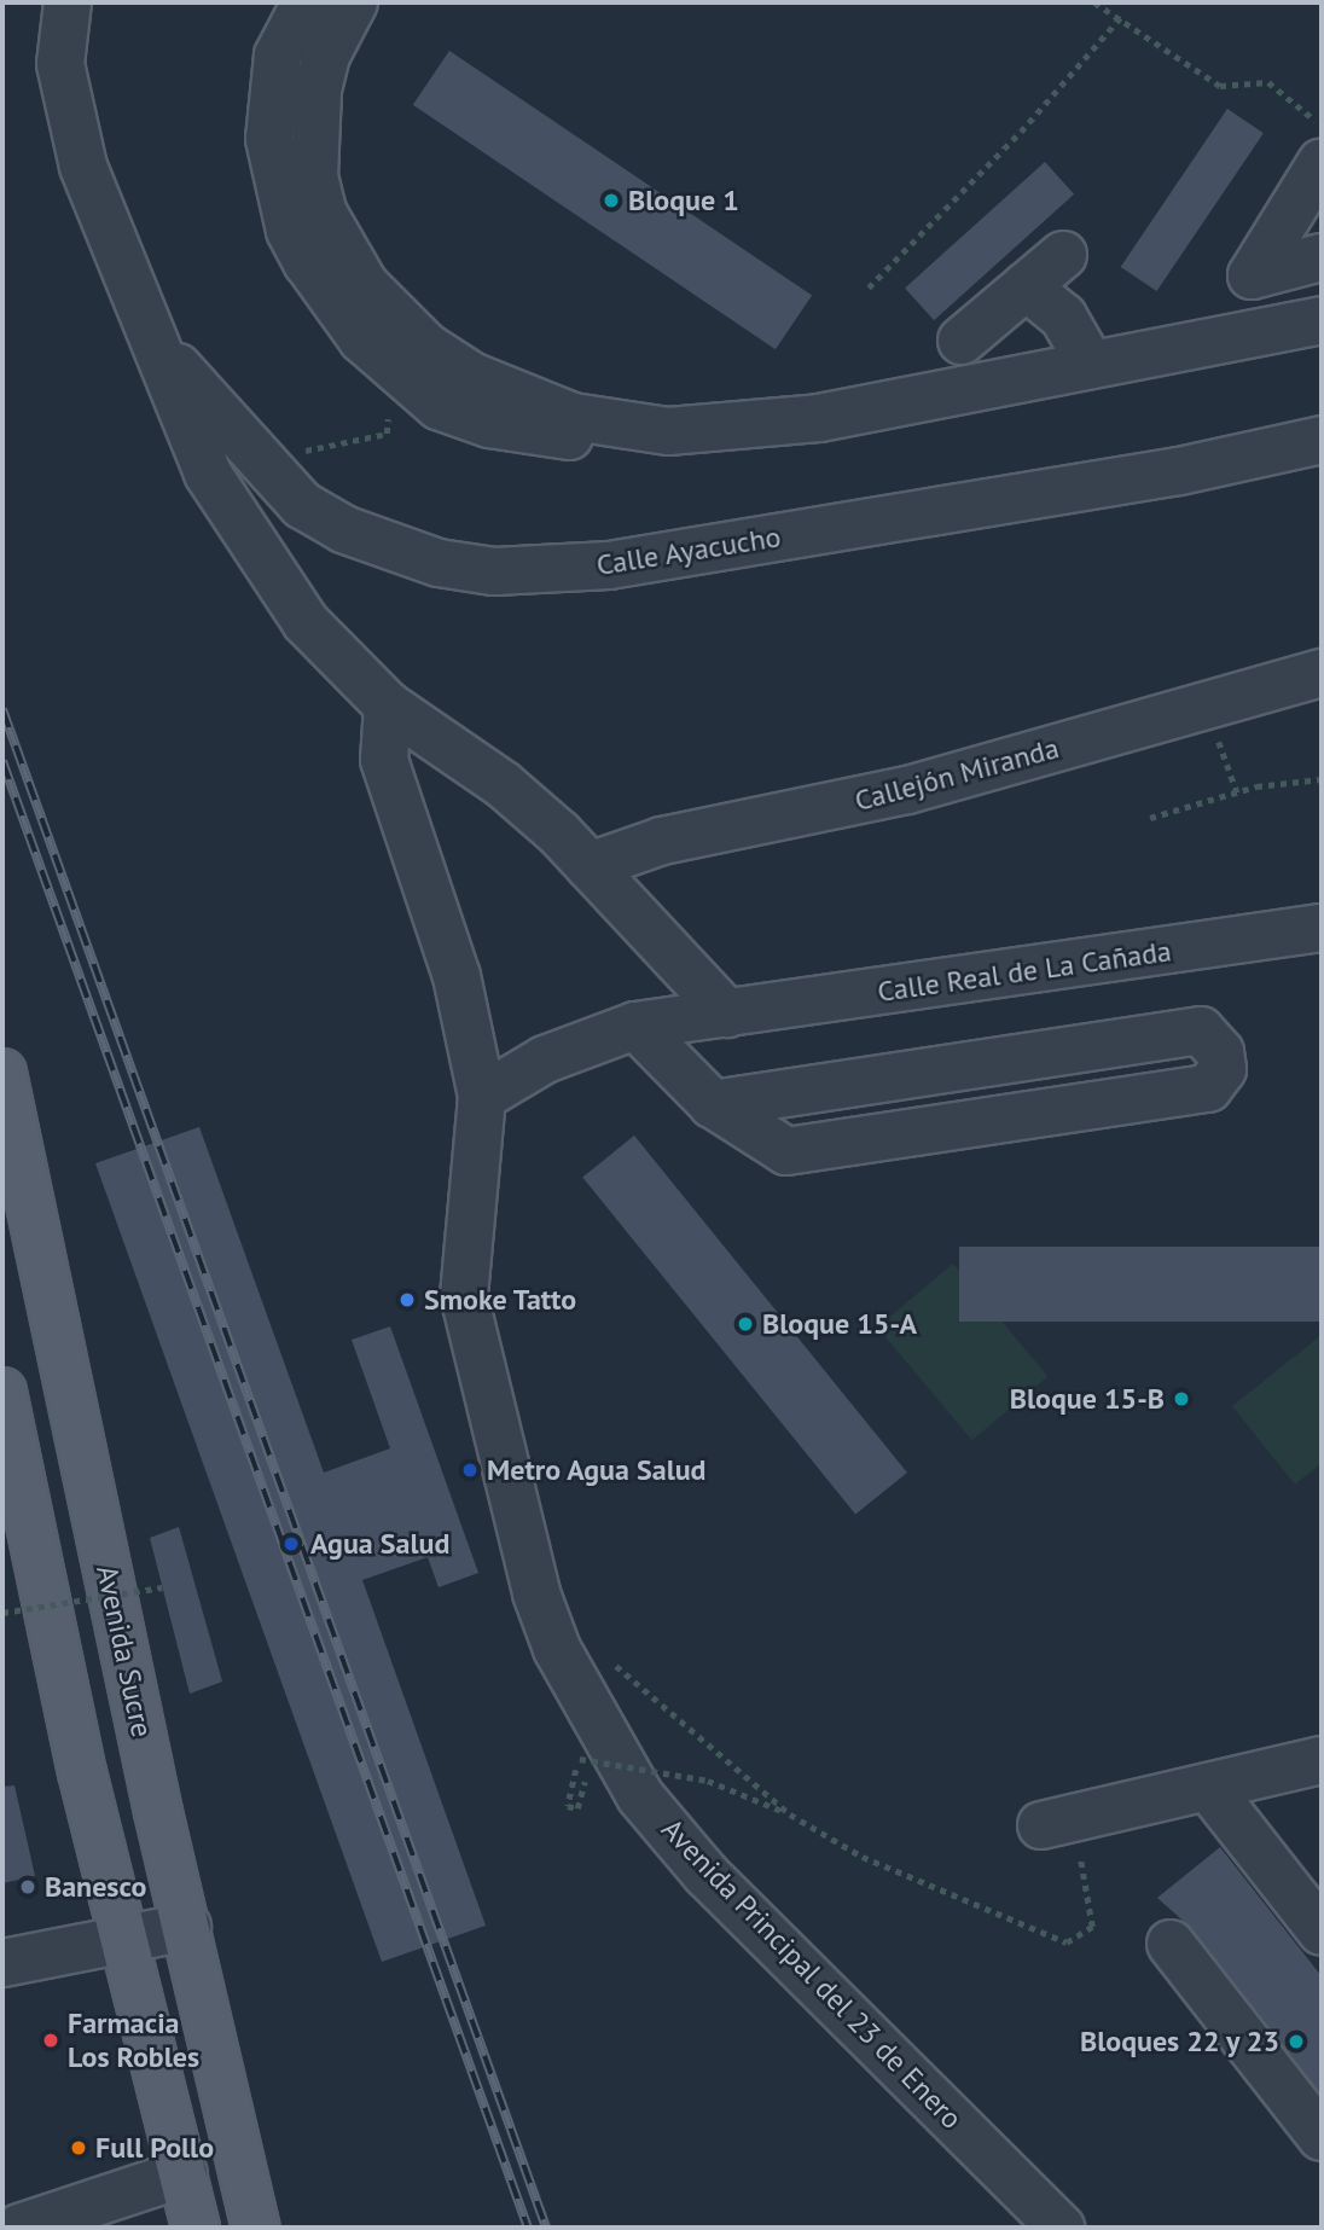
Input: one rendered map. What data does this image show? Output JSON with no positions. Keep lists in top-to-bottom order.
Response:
{
  "streets": {
    "main road": ["Avenida Sucre"],
    "street": [
      "Calle Ayacucho",
      "Callejón Miranda",
      "Calle Real de La Cañada",
      "Avenida Principal del 23 de Enero"
    ]
  },
  "crossings": [
    ["Calle Real de La Cañada", "Avenida Principal del 23 de Enero"]
  ],
  "places": [
    "Bloque 1",
    "Smoke Tatto",
    "Bloque 15-A",
    "Bloque 15-B",
    "Metro Agua Salud",
    "Agua Salud",
    "Banesco",
    "Farmacia Los Robles",
    "Bloques 22 y 23",
    "Full Pollo"
  ]
}
